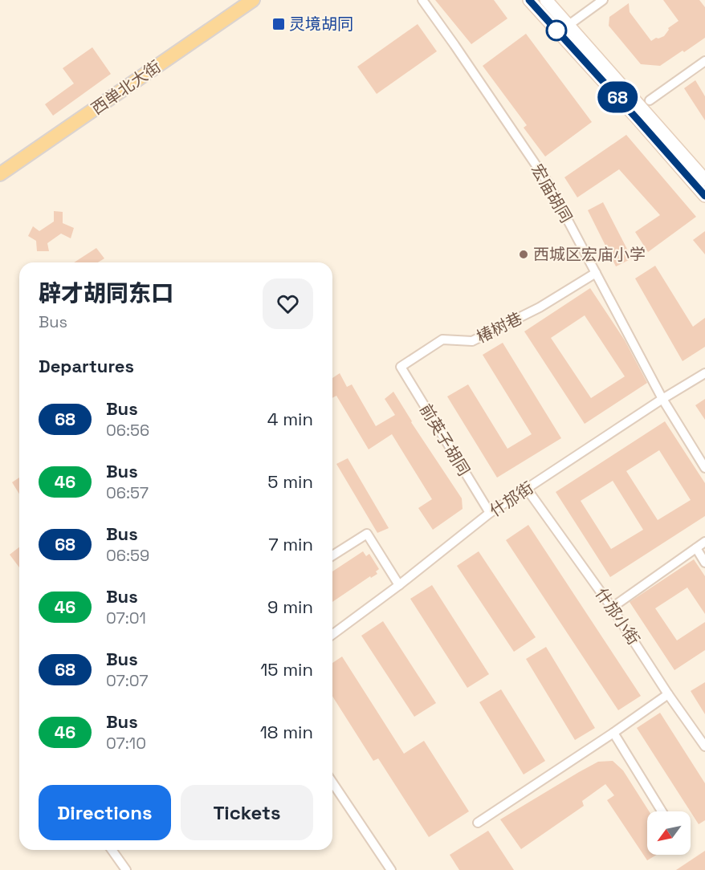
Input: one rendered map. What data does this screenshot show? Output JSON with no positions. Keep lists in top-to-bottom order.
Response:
{
  "streets": {
    "main road": ["西单北大街"],
    "street": [
      "宏庙胡同",
      "椿树巷",
      "前英子胡同",
      "什邡街",
      "什邡小街"
    ]
  },
  "crossings": [
    ["宏庙胡同", "椿树巷"],
    ["宏庙胡同", "什邡街"],
    ["椿树巷", "前英子胡同"],
    ["前英子胡同", "什邡街"],
    ["什邡街", "什邡小街"]
  ],
  "places": {
    "transit": ["灵境胡同"],
    "other": ["西城区宏庙小学"]
  },
  "lines": ["bus line 68"],
  "north": "bottom left",
  "page": {
    "on_map": "68",
    "heading": [
      ["辟才胡同东口", "Bus"],
      "Departures"
    ],
    "list": [
      {
        "mark": "68",
        "name": "Bus",
        "note": "06:56",
        "value": "4 min"
      },
      {
        "mark": "46",
        "name": "Bus",
        "note": "06:57",
        "value": "5 min"
      },
      {
        "mark": "68",
        "name": "Bus",
        "note": "06:59",
        "value": "7 min"
      },
      {
        "mark": "46",
        "name": "Bus",
        "note": "07:01",
        "value": "9 min"
      },
      {
        "mark": "68",
        "name": "Bus",
        "note": "07:07",
        "value": "15 min"
      },
      {
        "mark": "46",
        "name": "Bus",
        "note": "07:10",
        "value": "18 min"
      }
    ],
    "buttons": ["Directions", "Tickets"]
  }
}
